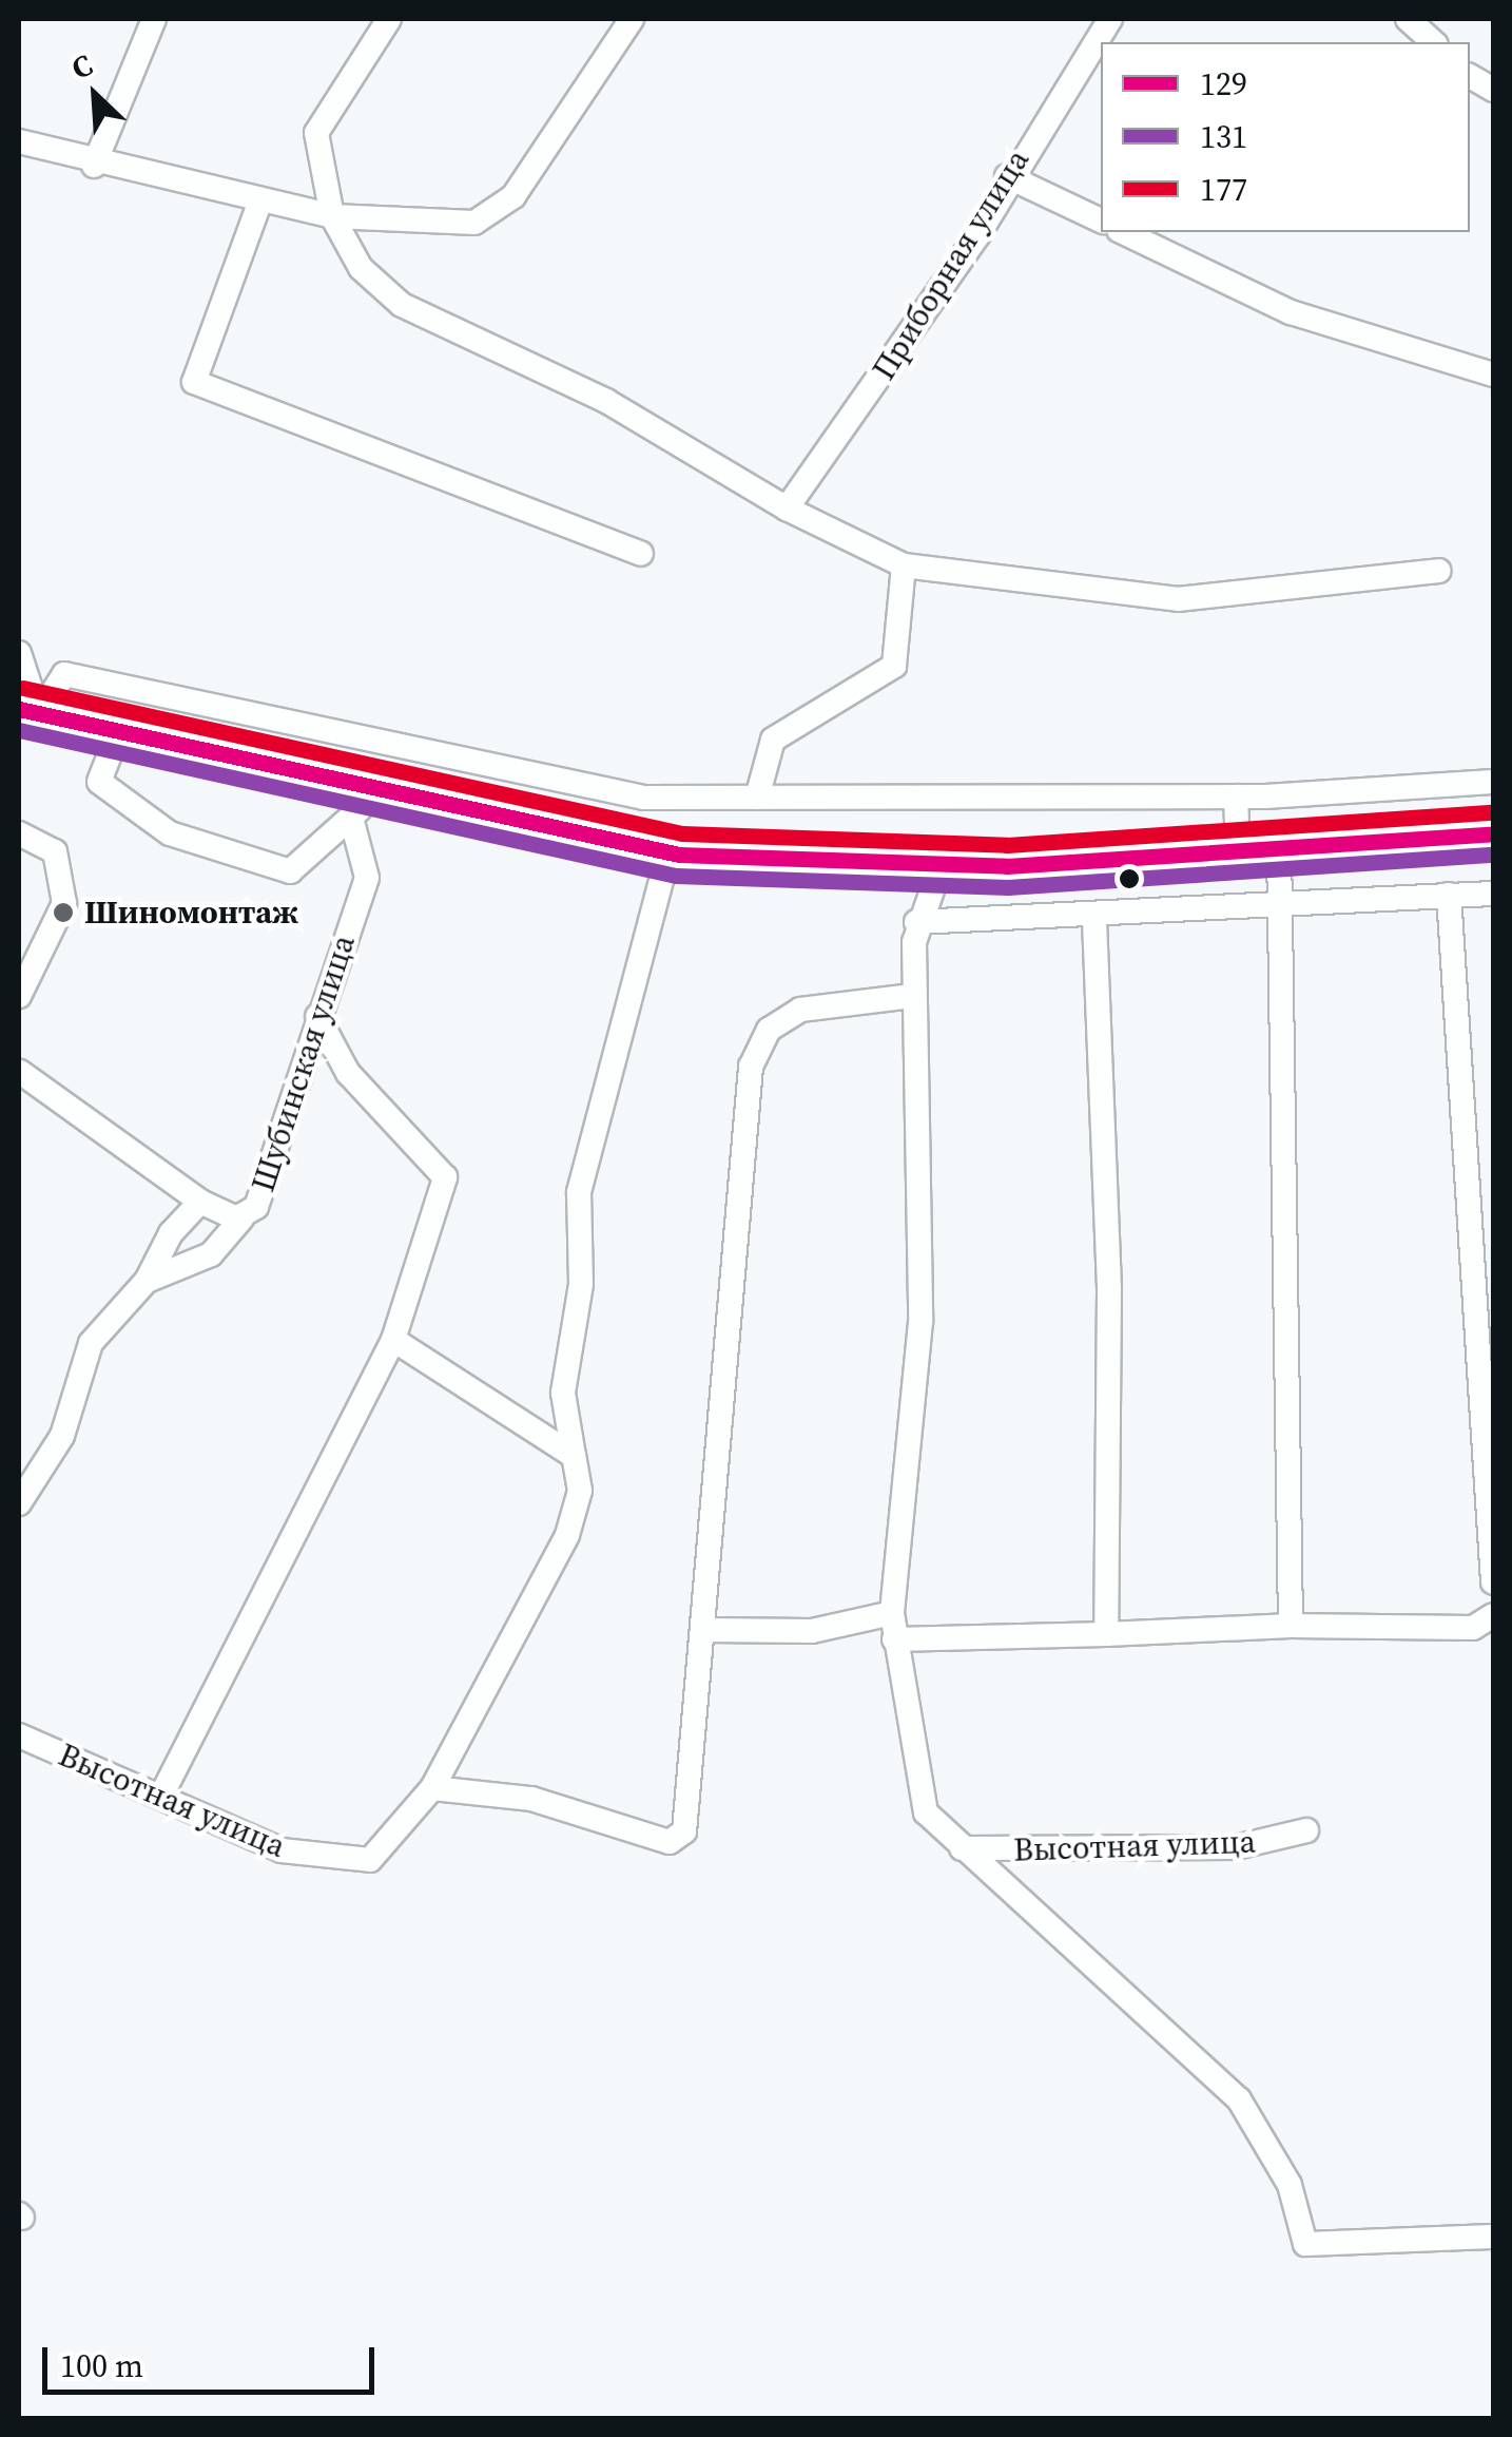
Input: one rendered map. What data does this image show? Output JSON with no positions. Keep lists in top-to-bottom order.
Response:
{
  "streets": {
    "street": ["Приборная улица", "Шубинская улица", "Высотная улица"]
  },
  "places": ["Шиномонтаж"],
  "lines": ["transit line 177", "transit line 129", "transit line 131"],
  "legend": ["129", "131", "177"],
  "scale_bar": "100 m",
  "north": "top left"
}
